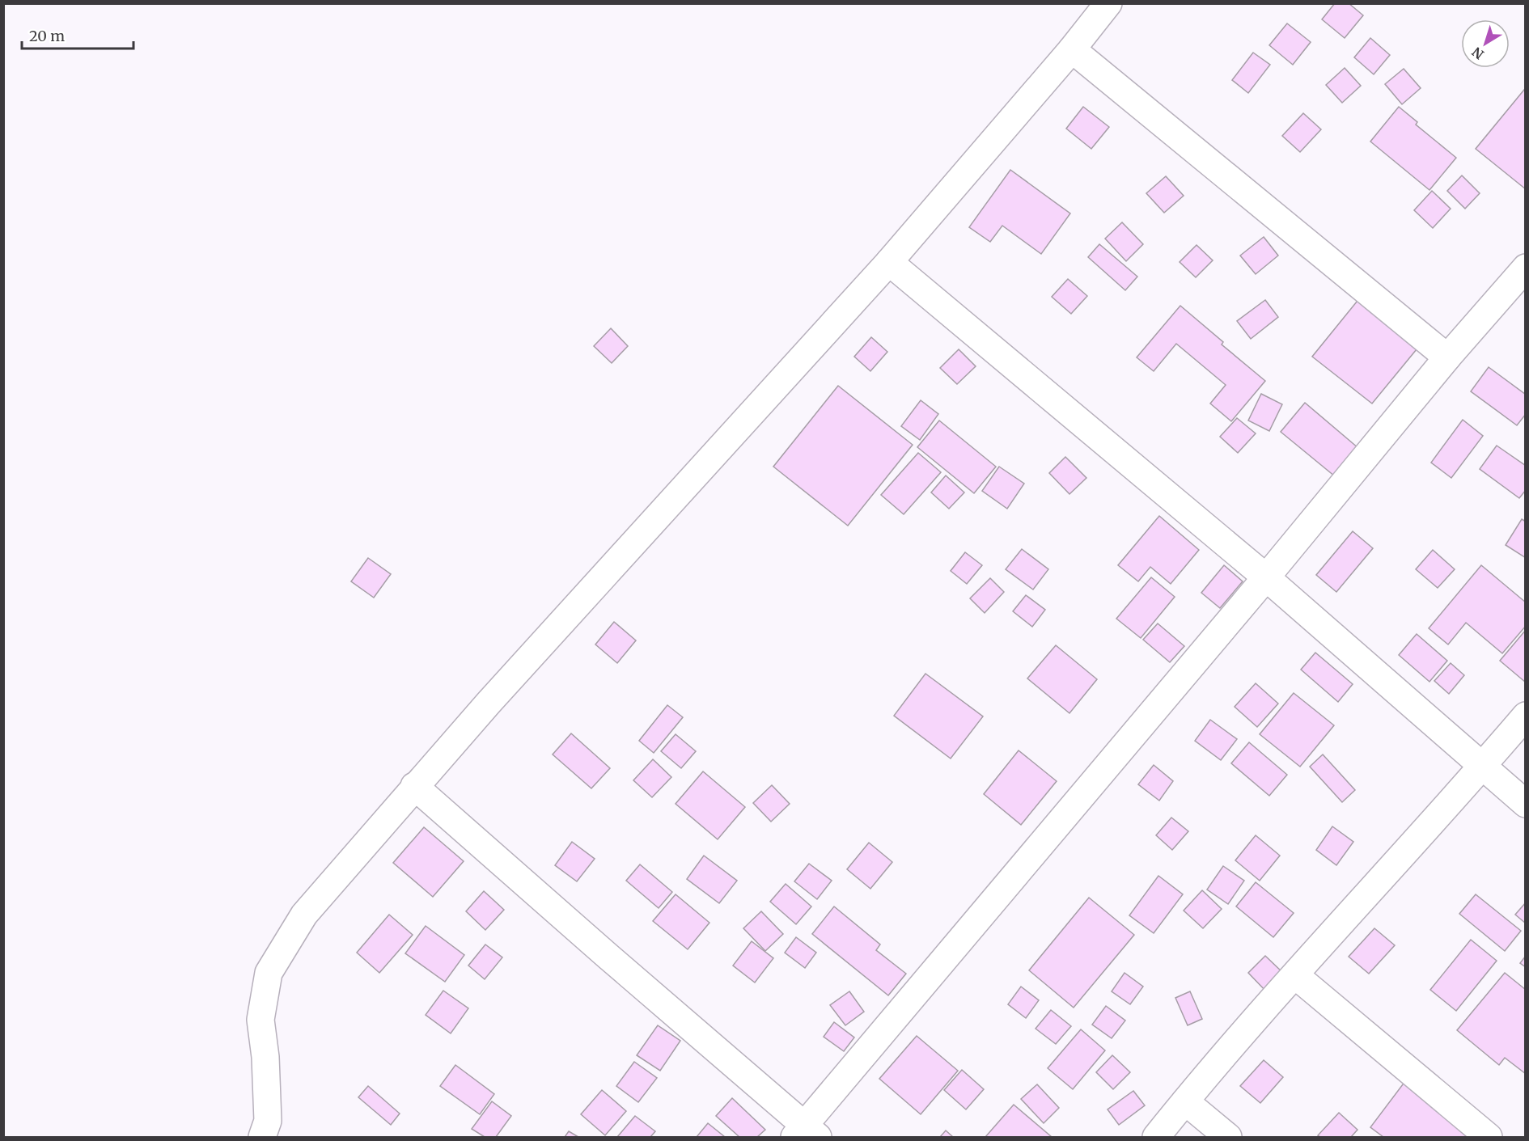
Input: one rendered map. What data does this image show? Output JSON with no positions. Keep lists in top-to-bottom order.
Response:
{
  "scale_bar": "20 m",
  "north": "bottom left"
}
